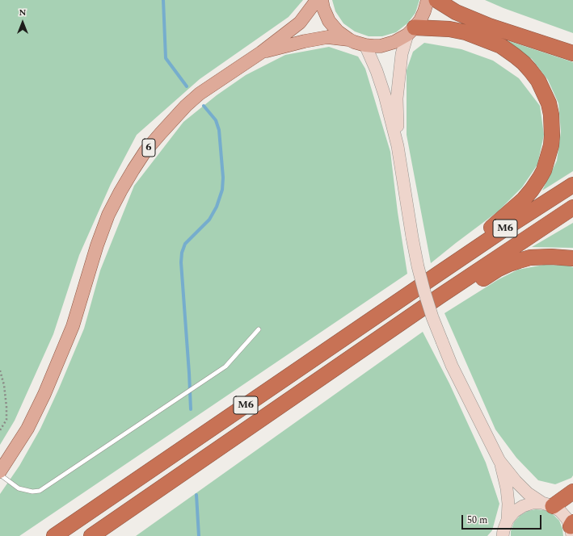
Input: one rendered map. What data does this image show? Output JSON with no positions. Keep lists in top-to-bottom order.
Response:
{
  "streets": {
    "highway": ["M6"],
    "main road": ["6"]
  },
  "scale_bar": "50 m",
  "north": "top"
}
